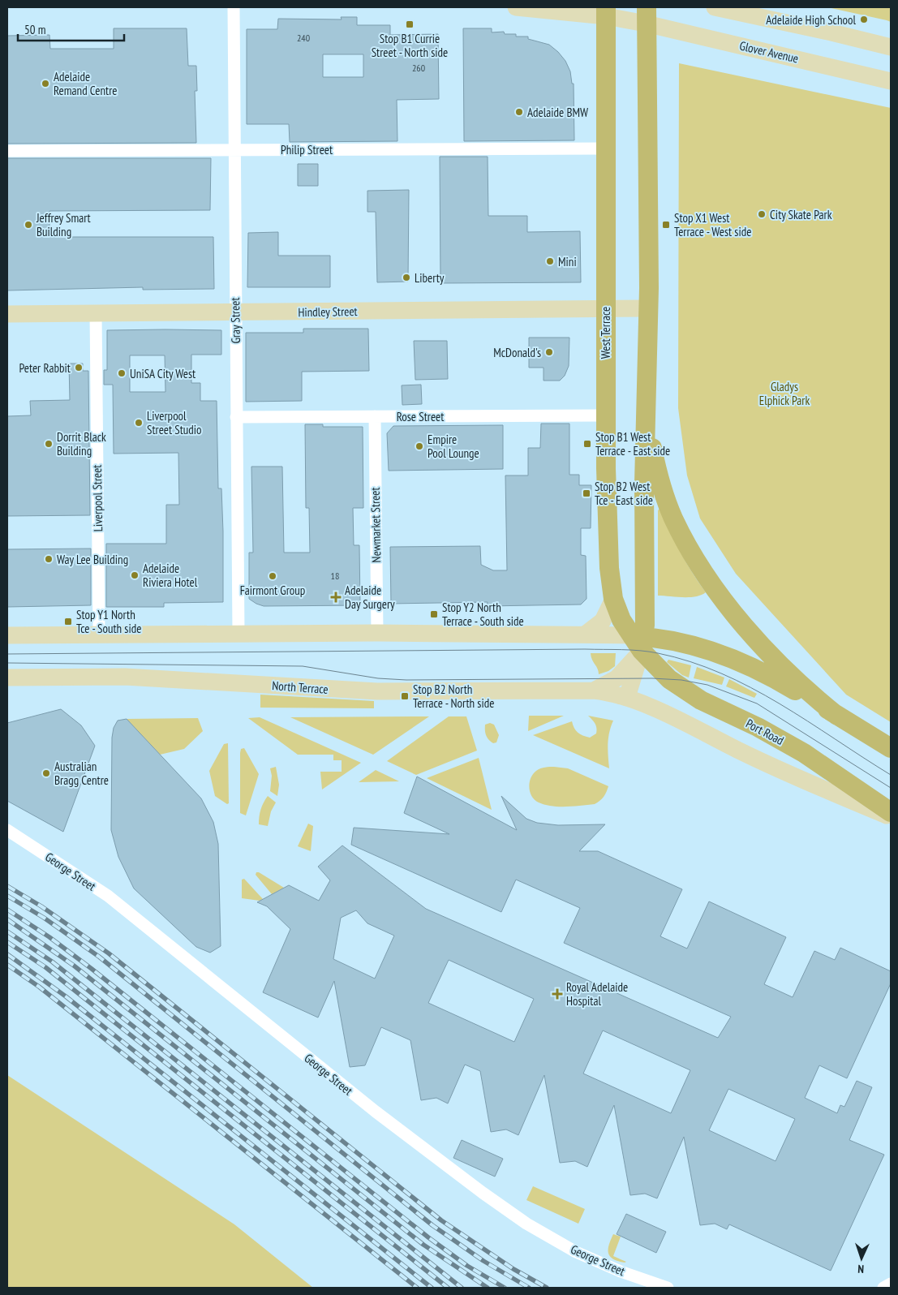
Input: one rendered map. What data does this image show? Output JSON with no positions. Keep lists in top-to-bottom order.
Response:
{
  "streets": {
    "main road": [
      "Glover Avenue",
      "Hindley Street",
      "West Terrace",
      "North Terrace",
      "Port Road"
    ],
    "street": [
      "Philip Street",
      "Gray Street",
      "Rose Street",
      "Liverpool Street",
      "Newmarket Street",
      "George Street"
    ]
  },
  "crossings": [
    ["Glover Avenue", "West Terrace"],
    ["Philip Street", "Gray Street"],
    ["Philip Street", "West Terrace"],
    ["Hindley Street", "Gray Street"],
    ["Hindley Street", "West Terrace"],
    ["Hindley Street", "Liverpool Street"],
    ["Gray Street", "Rose Street"],
    ["West Terrace", "Rose Street"],
    ["West Terrace", "North Terrace"],
    ["West Terrace", "Port Road"],
    ["Rose Street", "Newmarket Street"],
    ["North Terrace", "Port Road"]
  ],
  "parks": ["Gladys Elphick Park"],
  "places": {
    "other": [
      "Adelaide High School",
      "Adelaide Remand Centre",
      "Adelaide BMW",
      "City Skate Park",
      "Jeffrey Smart Building",
      "Mini",
      "Liberty",
      "McDonald's",
      "Peter Rabbit",
      "UniSA City West",
      "Liverpool Street Studio",
      "Dorrit Black Building",
      "Empire Pool Lounge",
      "Way Lee Building",
      "Adelaide Riviera Hotel",
      "Fairmont Group",
      "Australian Bragg Centre"
    ],
    "transit": [
      "Stop B1 Currie Street - North side",
      "Stop X1 West Terrace - West side",
      "Stop B1 West Terrace - East side",
      "Stop B2 West Tce - East side",
      "Stop Y2 North Terrace - South side",
      "Stop Y1 North Tce - South side",
      "Stop B2 North Terrace - North side"
    ],
    "health": ["Adelaide Day Surgery", "Royal Adelaide Hospital"]
  },
  "house_numbers": ["240", "260", "18"],
  "scale_bar": "50 m",
  "north": "bottom"
}
